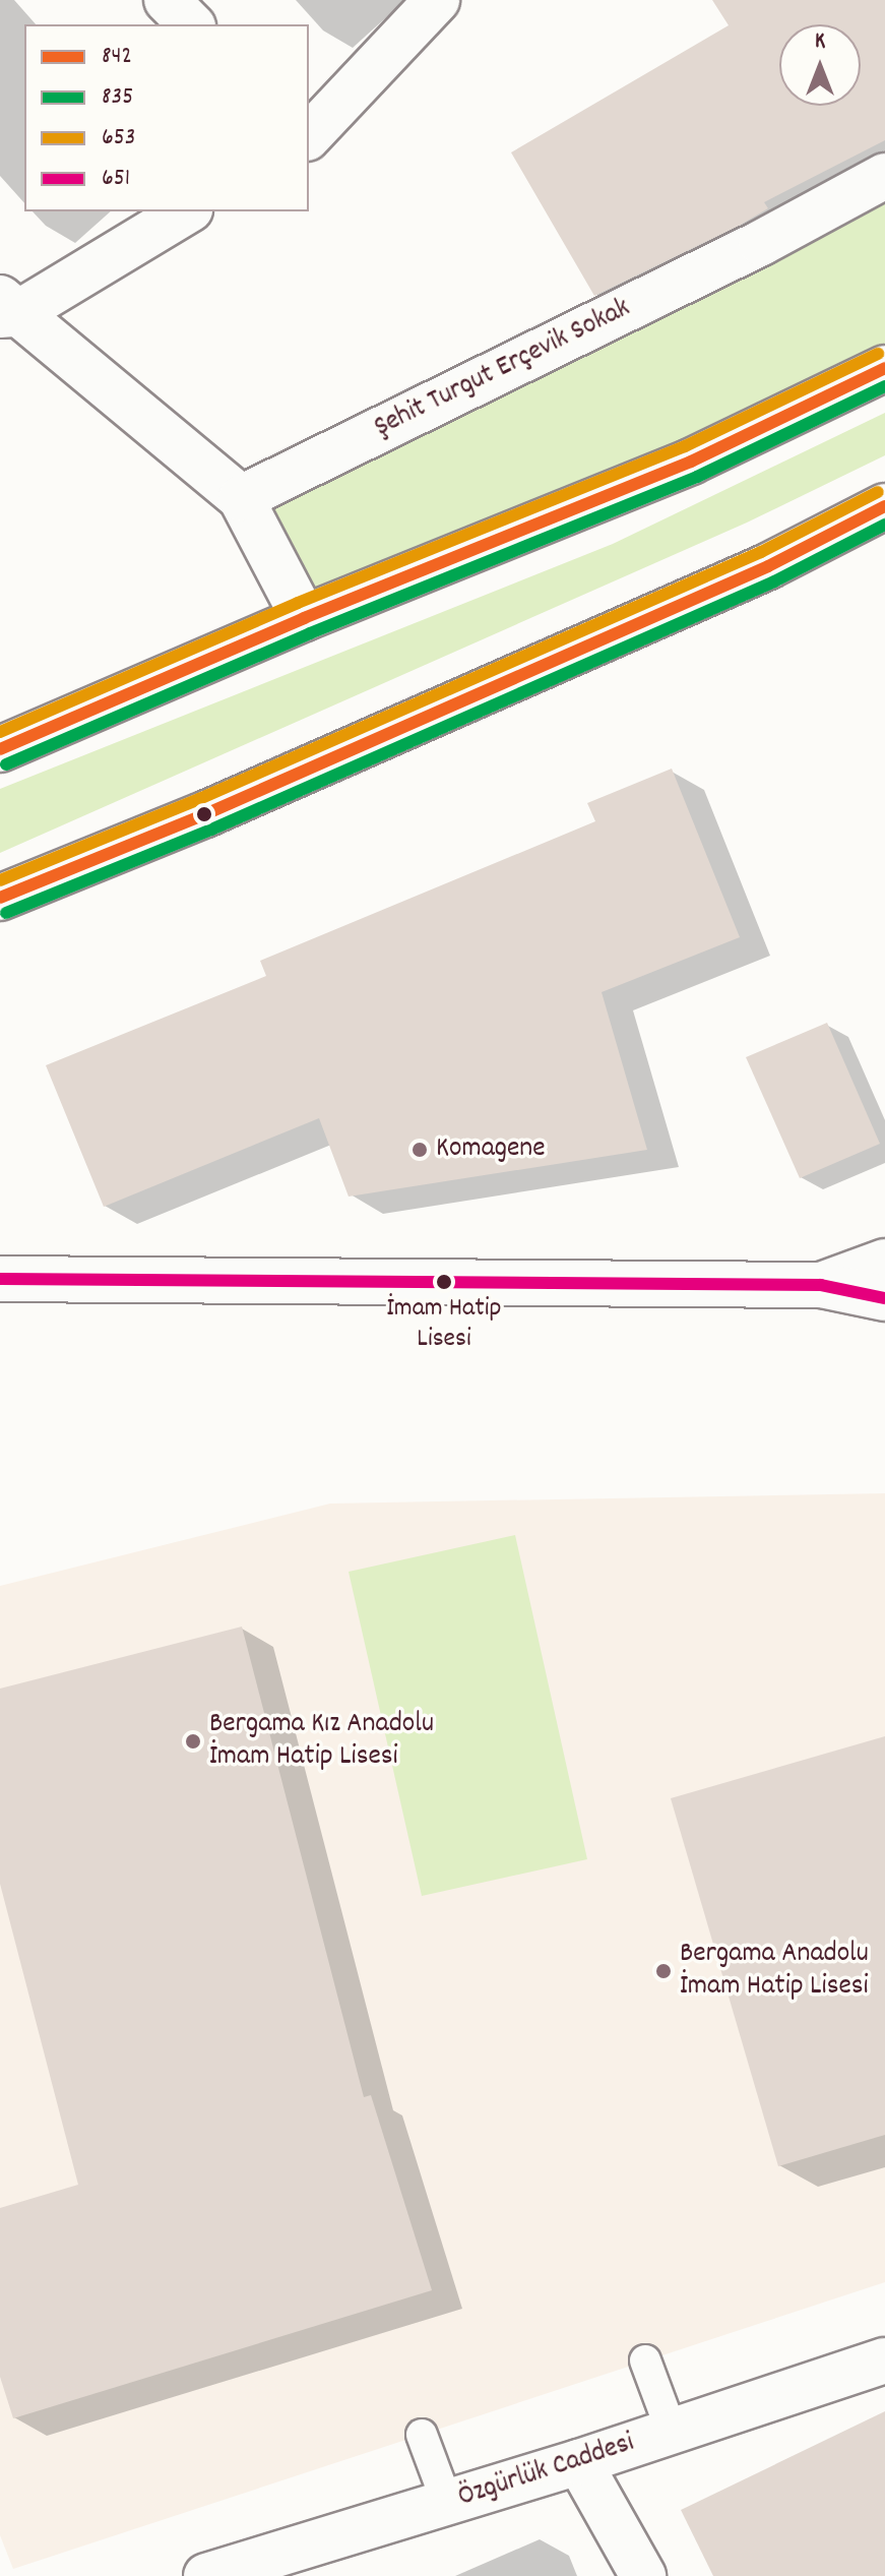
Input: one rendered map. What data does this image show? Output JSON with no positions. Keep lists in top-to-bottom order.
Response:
{
  "streets": {
    "main road": ["Şehit Turgut Erçevik Sokak", "Özgürlük Caddesi"]
  },
  "places": [
    "Komagene",
    "İmam Hatip Lisesi",
    "Bergama Kız Anadolu İmam Hatip Lisesi",
    "Bergama Anadolu İmam Hatip Lisesi"
  ],
  "lines": [
    "transit line 653",
    "transit line 842",
    "transit line 835",
    "transit line 651"
  ],
  "legend": [
    "842",
    "835",
    "653",
    "651"
  ],
  "north": "top"
}
